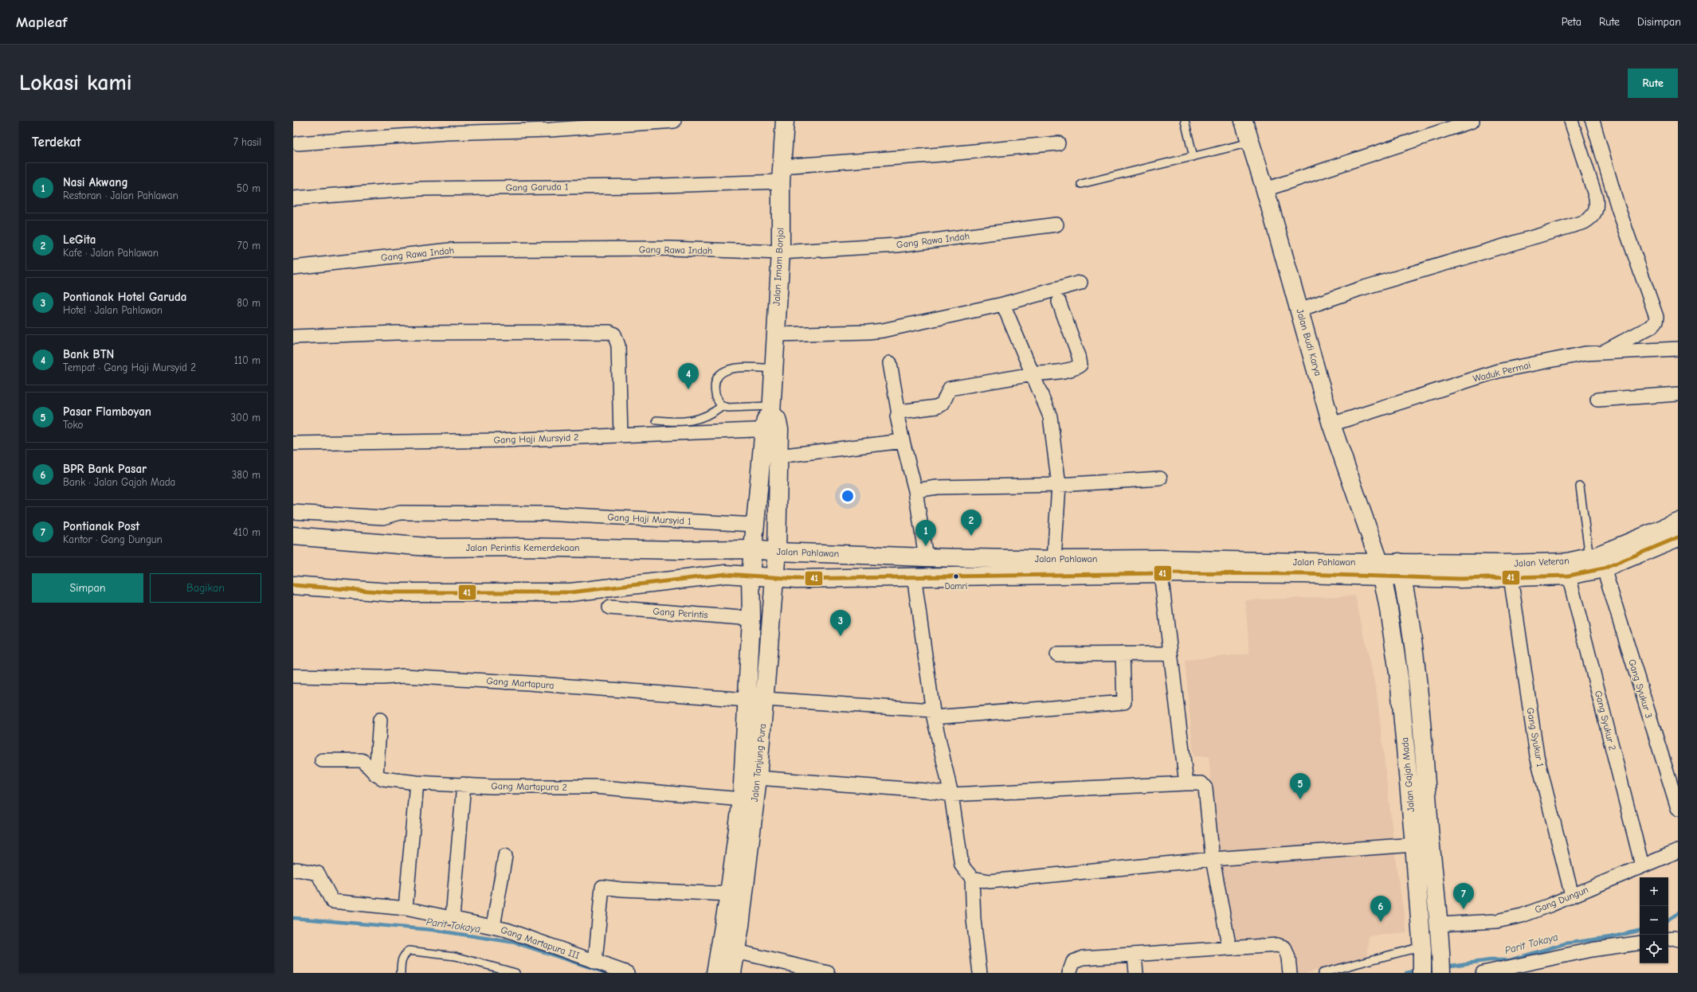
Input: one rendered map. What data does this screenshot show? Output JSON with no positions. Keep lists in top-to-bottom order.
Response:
{
  "streets": {
    "main road": [
      "Jalan Imam Bonjol",
      "Jalan Budi Karya",
      "Jalan Perintis Kemerdekaan",
      "Jalan Pahlawan",
      "Jalan Veteran",
      "Jalan Tanjung Pura",
      "Jalan Gajah Mada"
    ],
    "street": [
      "Gang Garuda 1",
      "Gang Rawa Indah",
      "Waduk Permai",
      "Gang Haji Mursyid 2",
      "Gang Haji Mursyid 1",
      "Gang Perintis",
      "Gang Martapura",
      "Gang Syukur 3",
      "Gang Syukur 2",
      "Gang Syukur 1",
      "Gang Martapura 2",
      "Gang Dungun",
      "Gang Martapura III"
    ]
  },
  "crossings": [
    ["Gang Garuda 1", "Jalan Imam Bonjol"],
    ["Gang Rawa Indah", "Jalan Imam Bonjol"],
    ["Jalan Imam Bonjol", "Gang Haji Mursyid 2"],
    ["Jalan Imam Bonjol", "Gang Haji Mursyid 1"],
    ["Jalan Imam Bonjol", "Jalan Perintis Kemerdekaan"],
    ["Jalan Imam Bonjol", "Jalan Pahlawan"],
    ["Jalan Imam Bonjol", "Jalan Tanjung Pura"],
    ["Jalan Budi Karya", "Waduk Permai"],
    ["Jalan Budi Karya", "Jalan Pahlawan"],
    ["Jalan Budi Karya", "Jalan Gajah Mada"],
    ["Jalan Perintis Kemerdekaan", "Jalan Pahlawan"],
    ["Jalan Pahlawan", "Jalan Tanjung Pura"],
    ["Jalan Pahlawan", "Jalan Gajah Mada"],
    ["Jalan Veteran", "Gang Syukur 3"],
    ["Jalan Veteran", "Gang Syukur 2"],
    ["Jalan Veteran", "Gang Syukur 1"],
    ["Jalan Veteran", "Jalan Gajah Mada"],
    ["Gang Perintis", "Jalan Tanjung Pura"],
    ["Gang Martapura", "Jalan Tanjung Pura"],
    ["Gang Syukur 2", "Gang Dungun"],
    ["Gang Syukur 1", "Gang Dungun"],
    ["Jalan Tanjung Pura", "Gang Martapura 2"],
    ["Jalan Gajah Mada", "Gang Dungun"]
  ],
  "water": ["Parit Tokaya"],
  "places": ["Damri"],
  "lines": ["transit line 41"],
  "page": {
    "header": "Mapleaf",
    "nav": ["Peta", "Rute", "Disimpan"],
    "buttons": [
      "Rute",
      ["Simpan", "Bagikan"]
    ],
    "title": "Lokasi kami",
    "heading": ["Terdekat", "7 hasil"],
    "list": [
      {
        "mark": "1",
        "name": "Nasi Akwang",
        "note": "Restoran · Jalan Pahlawan",
        "value": "50 m"
      },
      {
        "mark": "2",
        "name": "LeGita",
        "note": "Kafe · Jalan Pahlawan",
        "value": "70 m"
      },
      {
        "mark": "3",
        "name": "Pontianak Hotel Garuda",
        "note": "Hotel · Jalan Pahlawan",
        "value": "80 m"
      },
      {
        "mark": "4",
        "name": "Bank BTN",
        "note": "Tempat · Gang Haji Mursyid 2",
        "value": "110 m"
      },
      {
        "mark": "5",
        "name": "Pasar Flamboyan",
        "note": "Toko",
        "value": "300 m"
      },
      {
        "mark": "6",
        "name": "BPR Bank Pasar",
        "note": "Bank · Jalan Gajah Mada",
        "value": "380 m"
      },
      {
        "mark": "7",
        "name": "Pontianak Post",
        "note": "Kantor · Gang Dungun",
        "value": "410 m"
      }
    ],
    "pins": [
      "4",
      "2",
      "1",
      "3",
      "5",
      "7",
      "6"
    ],
    "map_buttons": ["+", "−"]
  }
}
